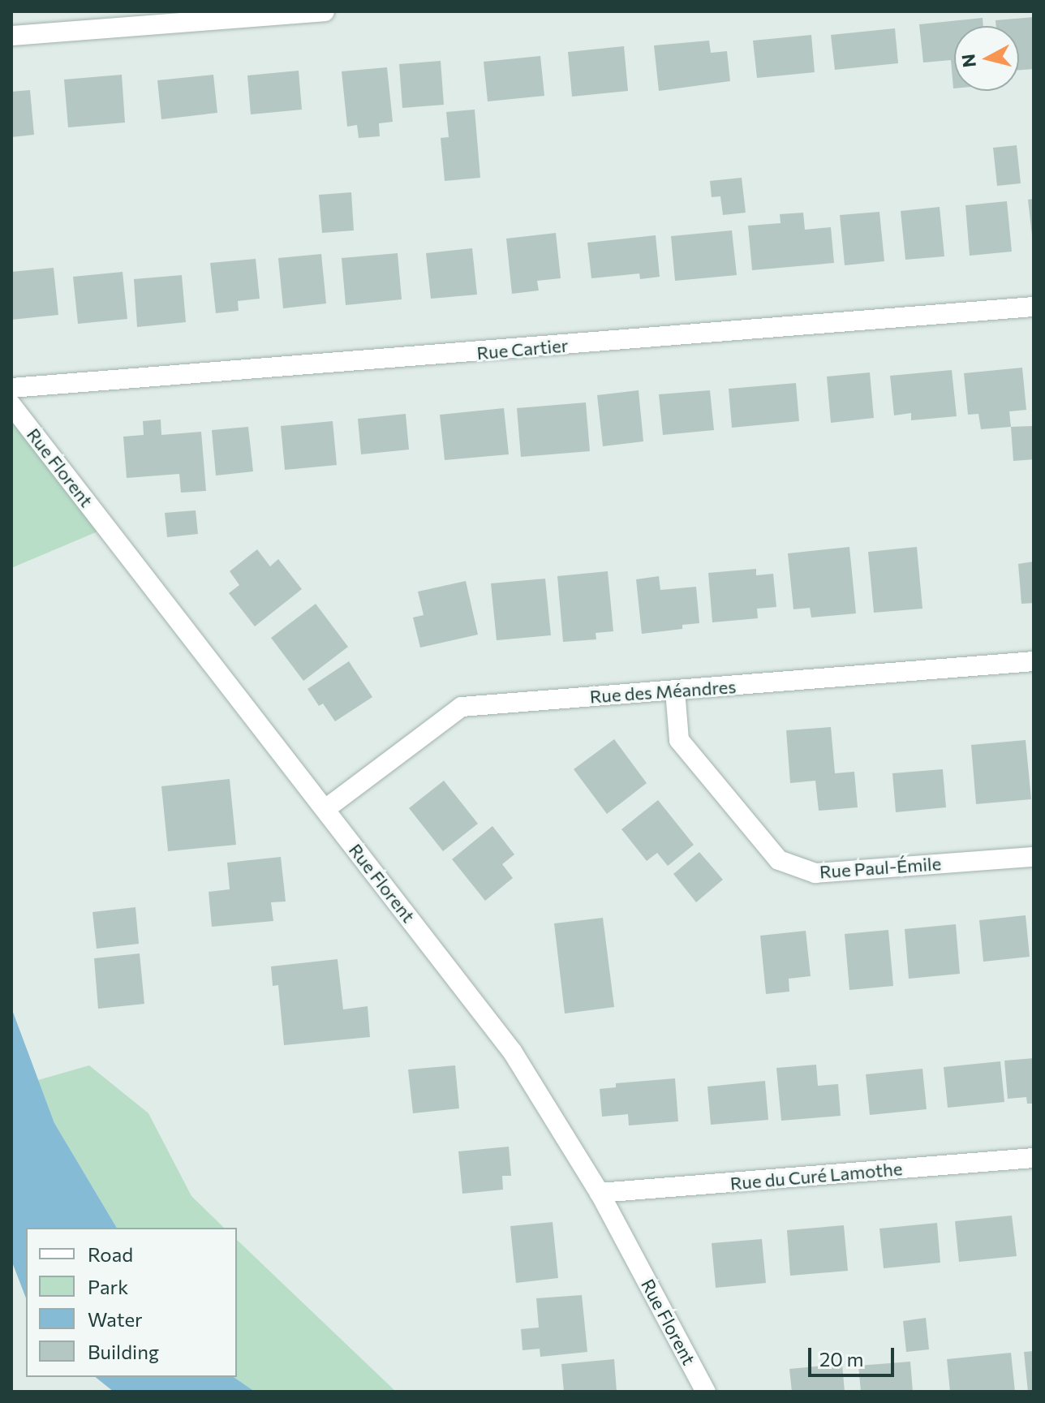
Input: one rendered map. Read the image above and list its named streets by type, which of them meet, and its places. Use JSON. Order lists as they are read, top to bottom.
{
  "streets": {
    "street": [
      "Rue Cartier",
      "Rue Florent",
      "Rue des Méandres",
      "Rue Paul-Émile",
      "Rue du Curé Lamothe"
    ]
  },
  "crossings": [
    ["Rue Florent", "Rue des Méandres"],
    ["Rue Florent", "Rue du Curé Lamothe"],
    ["Rue des Méandres", "Rue Paul-Émile"]
  ],
  "legend": [
    "Road",
    "Park",
    "Water",
    "Building"
  ],
  "scale_bar": "20 m",
  "north": "left"
}
